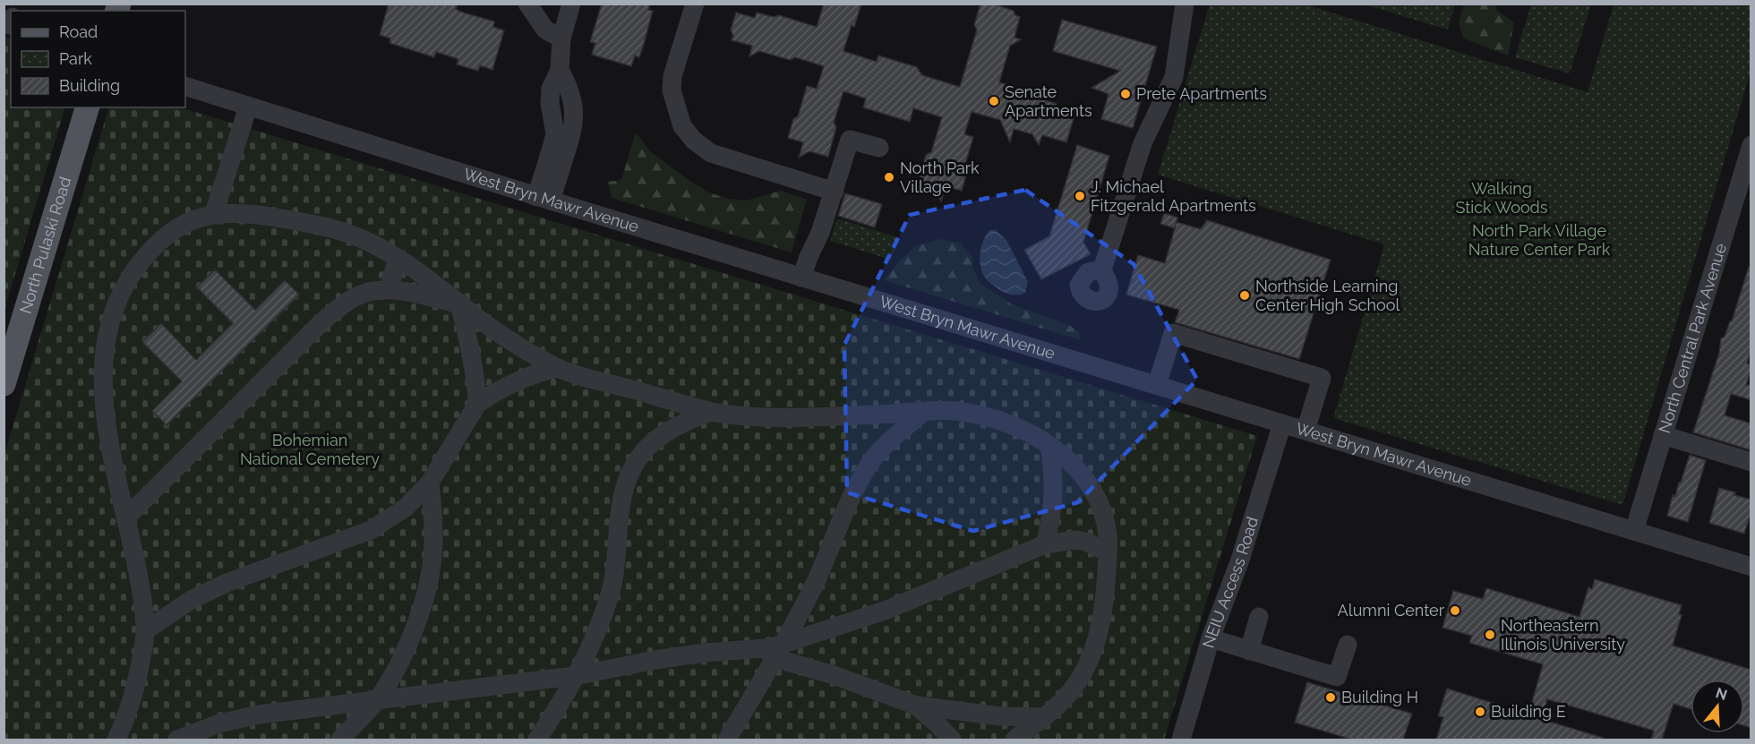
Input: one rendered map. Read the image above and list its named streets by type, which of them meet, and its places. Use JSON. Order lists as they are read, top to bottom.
{
  "streets": {
    "main road": ["North Pulaski Road"],
    "street": ["West Bryn Mawr Avenue", "North Central Park Avenue", "NEIU Access Road"]
  },
  "crossings": [
    ["West Bryn Mawr Avenue", "North Central Park Avenue"],
    ["West Bryn Mawr Avenue", "NEIU Access Road"]
  ],
  "parks": ["Walking Stick Woods", "North Park Village Nature Center Park", "Bohemian National Cemetery"],
  "places": [
    "Prete Apartments",
    "Senate Apartments",
    "North Park Village",
    "J. Michael Fitzgerald Apartments",
    "Northside Learning Center High School",
    "Alumni Center",
    "Northeastern Illinois University",
    "Building H",
    "Building E"
  ],
  "legend": ["Road", "Park", "Building"],
  "north": "top"
}
